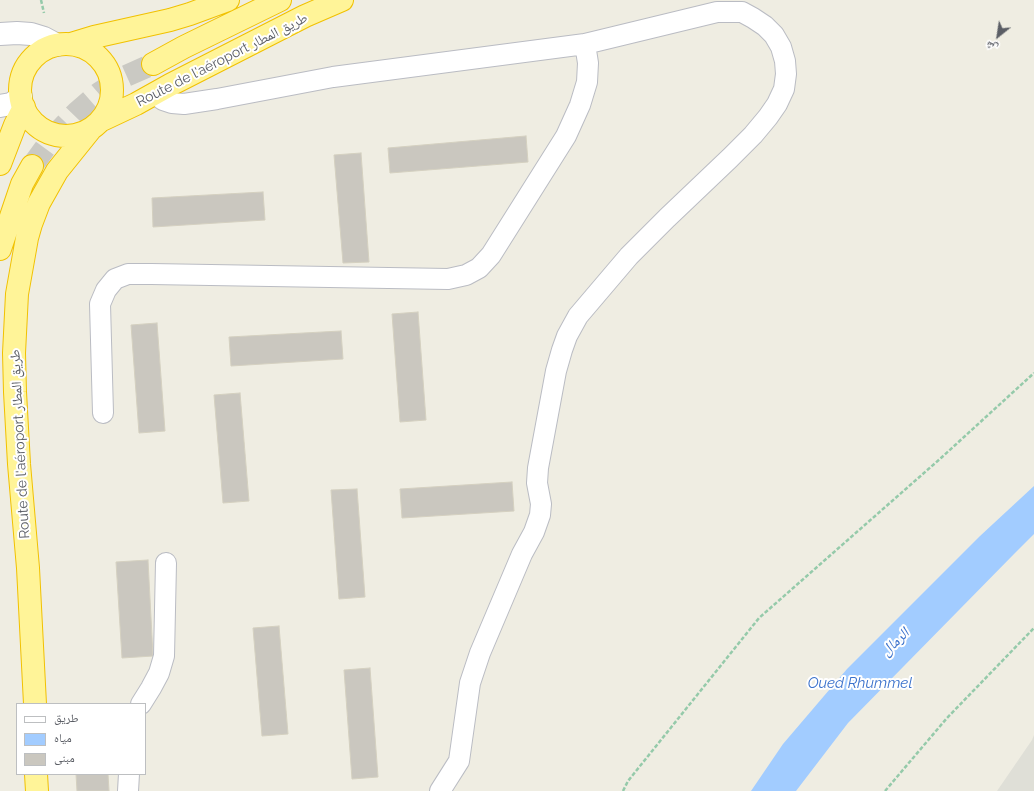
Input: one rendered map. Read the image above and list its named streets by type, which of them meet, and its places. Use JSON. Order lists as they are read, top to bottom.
{
  "streets": {
    "highway": ["Route de l'aéroport طريق المطار"]
  },
  "water": ["الرمال", "Oued Rhummel"],
  "legend": ["طريق", "مياه", "مبنى"],
  "north": "bottom left"
}
